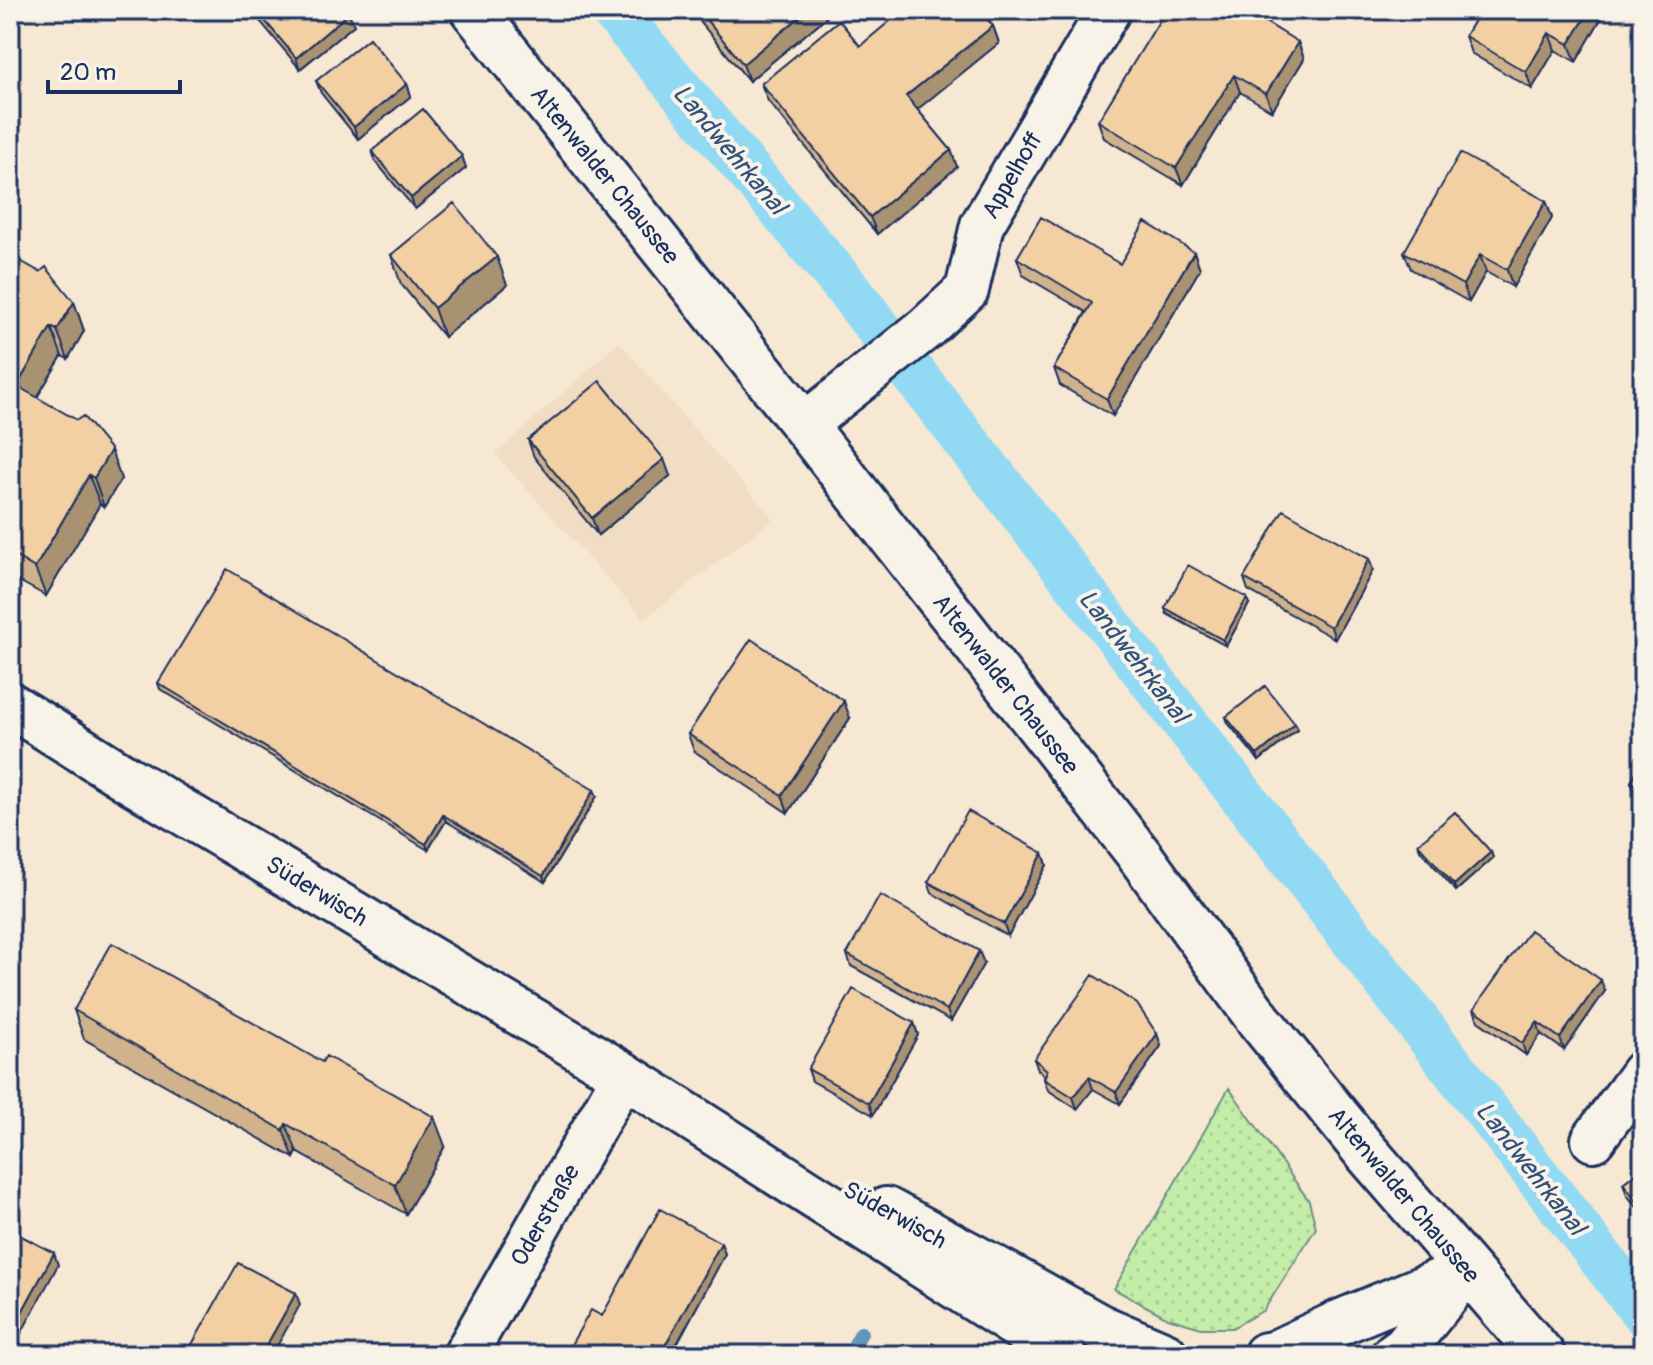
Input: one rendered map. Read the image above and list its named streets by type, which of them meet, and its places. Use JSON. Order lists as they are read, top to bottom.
{
  "streets": {
    "street": [
      "Altenwalder Chaussee",
      "Appelhoff",
      "Süderwisch",
      "Oderstraße"
    ]
  },
  "crossings": [
    ["Altenwalder Chaussee", "Appelhoff"],
    ["Süderwisch", "Oderstraße"]
  ],
  "water": ["Landwehrkanal"],
  "scale_bar": "20 m"
}
